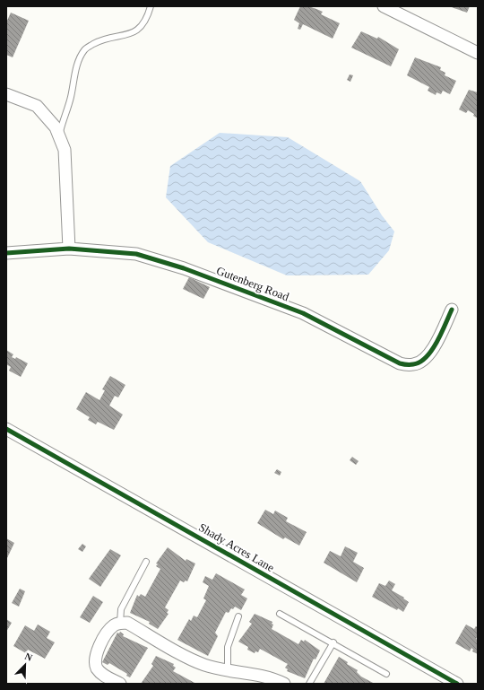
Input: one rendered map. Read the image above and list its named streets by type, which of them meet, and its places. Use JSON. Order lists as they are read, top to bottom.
{
  "streets": {
    "street": ["Gutenberg Road", "Shady Acres Lane"]
  },
  "north": "top right"
}
